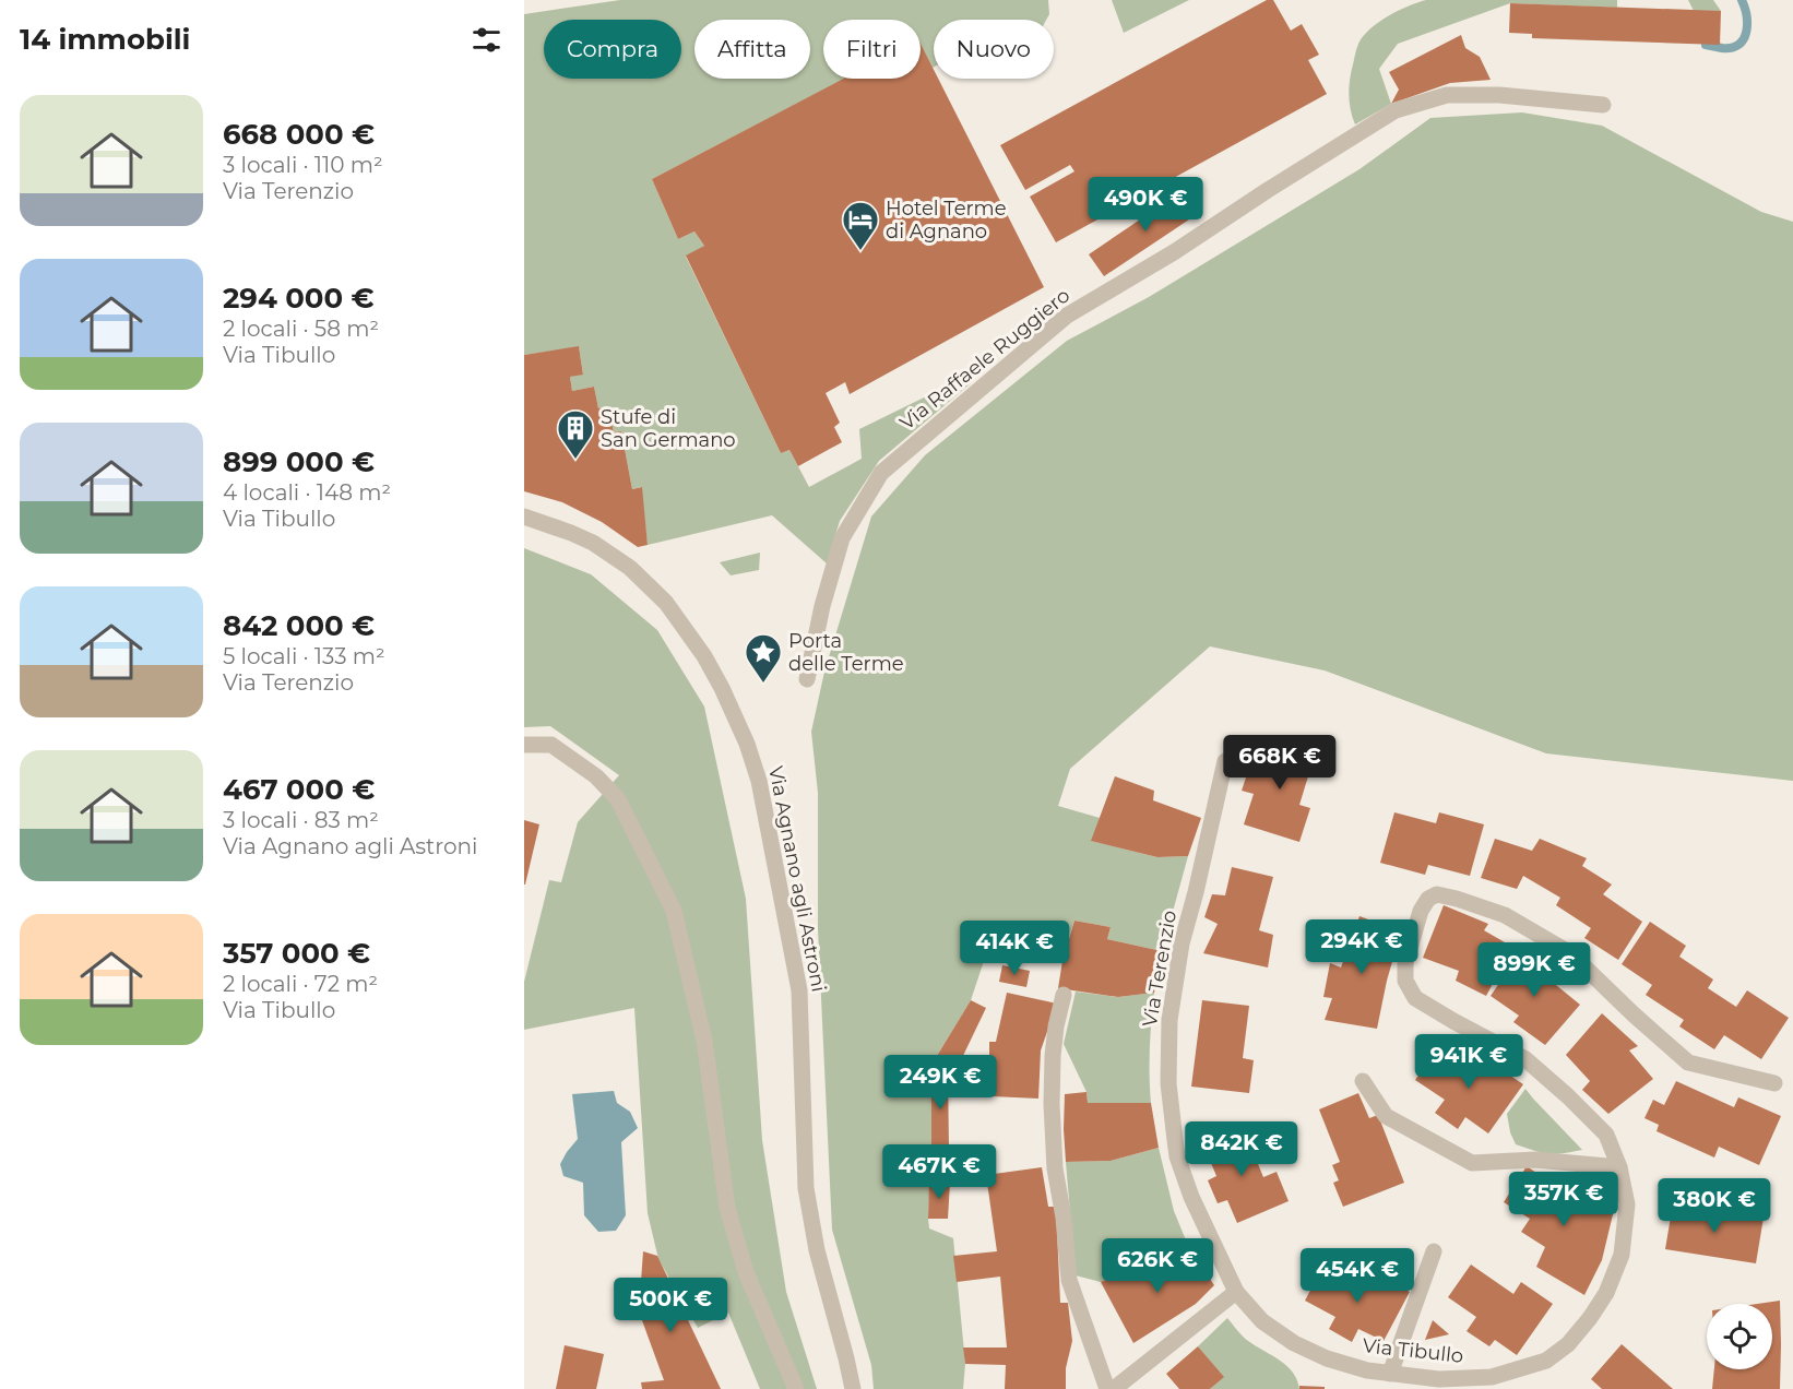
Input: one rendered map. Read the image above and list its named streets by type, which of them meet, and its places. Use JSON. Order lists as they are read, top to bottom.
{
  "streets": {
    "street": [
      "Via Raffaele Ruggiero",
      "Via Agnano agli Astroni",
      "Via Terenzio",
      "Via Tibullo"
    ]
  },
  "crossings": [
    ["Via Terenzio", "Via Tibullo"]
  ],
  "places": {
    "hotel": ["Hotel Terme di Agnano"],
    "building": ["Stufe di San Germano"],
    "place": ["Porta delle Terme"]
  },
  "page": {
    "heading": "14 immobili",
    "chip": [
      "Compra",
      "Affitta",
      "Filtri",
      "Nuovo"
    ],
    "list": [
      {
        "name": "668 000 €",
        "note": "3 locali · 110 m² · Via Terenzio"
      },
      {
        "name": "294 000 €",
        "note": "2 locali · 58 m² · Via Tibullo"
      },
      {
        "name": "899 000 €",
        "note": "4 locali · 148 m² · Via Tibullo"
      },
      {
        "name": "842 000 €",
        "note": "5 locali · 133 m² · Via Terenzio"
      },
      {
        "name": "467 000 €",
        "note": "3 locali · 83 m² · Via Agnano agli Astroni"
      },
      {
        "name": "357 000 €",
        "note": "2 locali · 72 m² · Via Tibullo"
      }
    ],
    "price": [
      "490K €",
      "668K €",
      "294K €",
      "414K €",
      "899K €",
      "941K €",
      "249K €",
      "842K €",
      "467K €",
      "357K €",
      "380K €",
      "626K €",
      "454K €",
      "500K €"
    ]
  }
}
